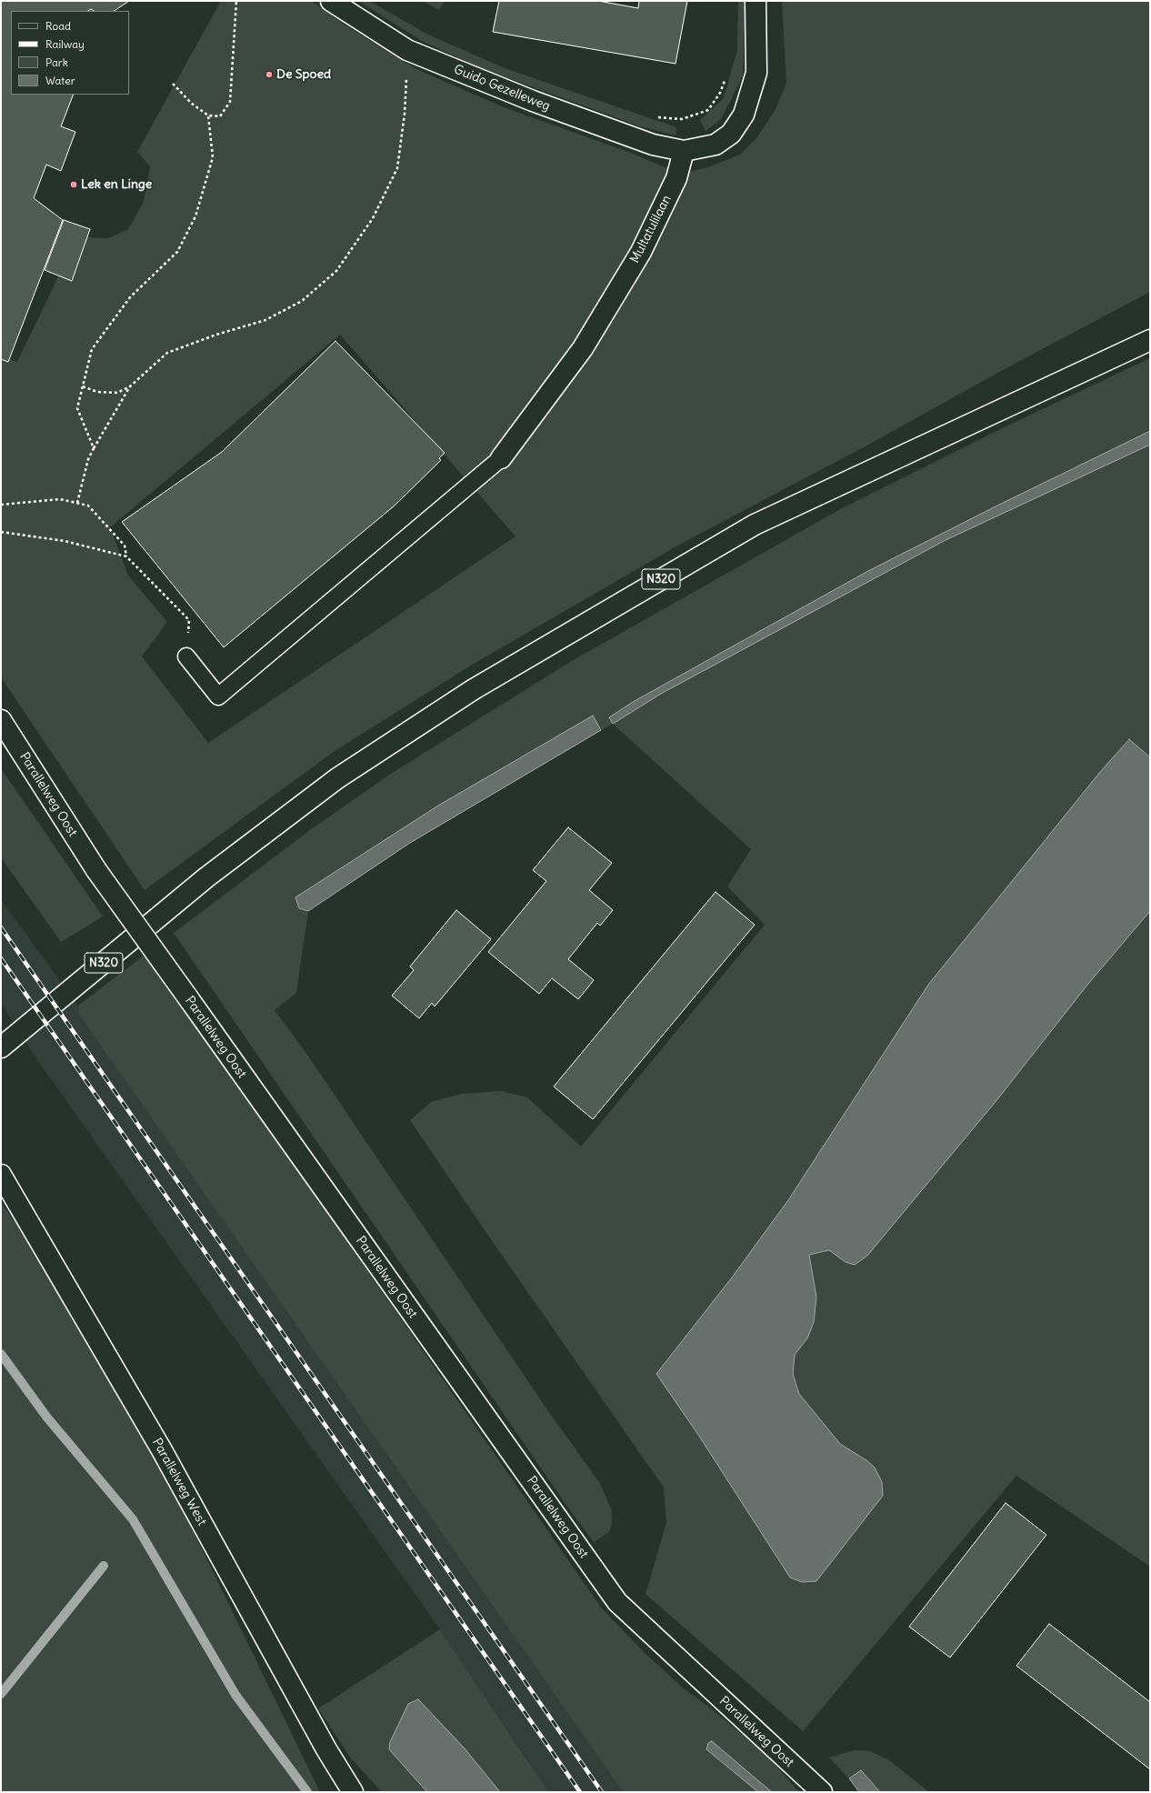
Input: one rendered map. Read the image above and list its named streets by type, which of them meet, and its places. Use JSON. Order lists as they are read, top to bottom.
{
  "streets": {
    "street": [
      "Guido Gezelleweg",
      "Multatulilaan",
      "N320",
      "Parallelweg Oost",
      "Parallelweg West"
    ]
  },
  "crossings": [
    ["Guido Gezelleweg", "Multatulilaan"]
  ],
  "places": ["De Spoed", "Lek en Linge"],
  "legend": [
    "Road",
    "Railway",
    "Park",
    "Water"
  ]
}
